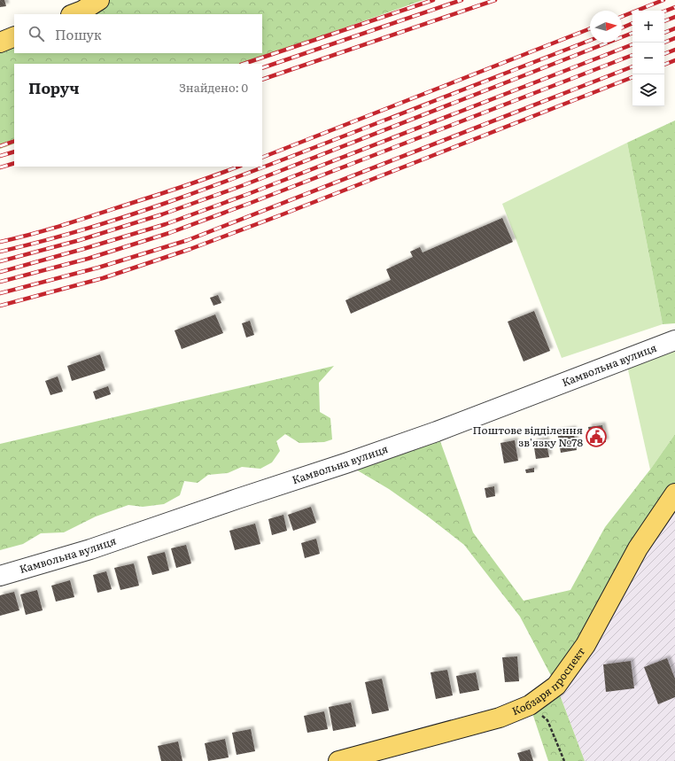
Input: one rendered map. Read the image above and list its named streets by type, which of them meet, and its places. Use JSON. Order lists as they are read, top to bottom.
{
  "streets": {
    "main road": ["Кобзаря проспект"],
    "street": ["Камвольна вулиця"]
  },
  "places": {
    "public building": ["Поштове відділення зв'язку №78"]
  },
  "north": "right",
  "page": {
    "map_buttons": ["+", "−"],
    "search": "Пошук",
    "heading": ["Поруч", "Знайдено: 0"]
  }
}
